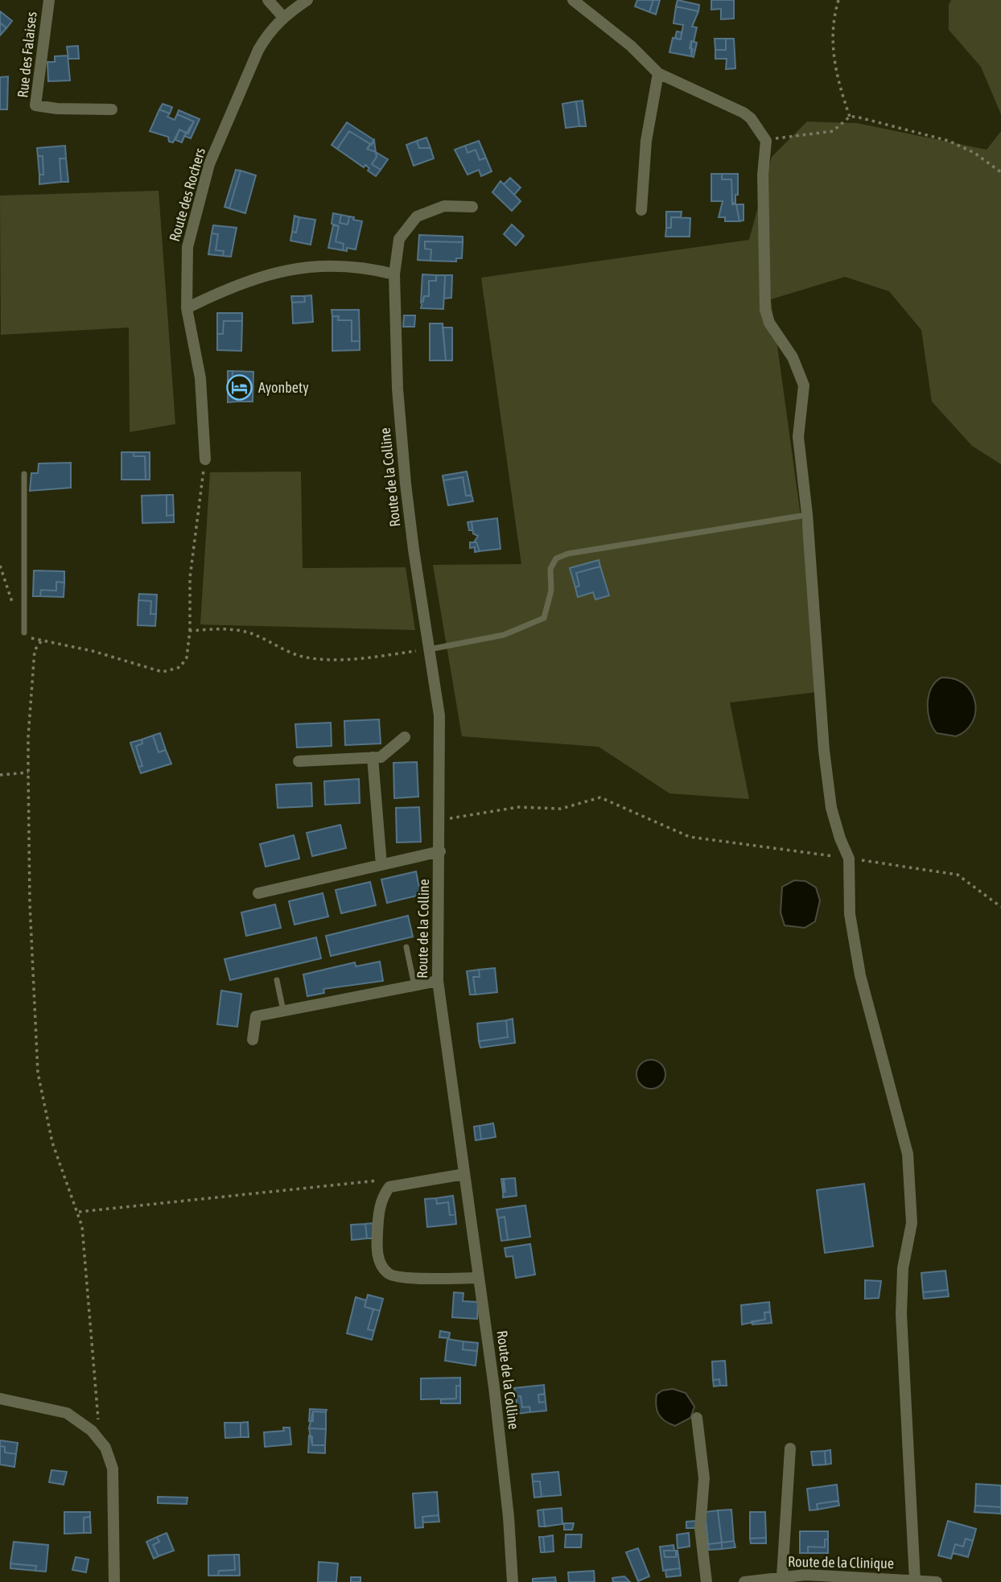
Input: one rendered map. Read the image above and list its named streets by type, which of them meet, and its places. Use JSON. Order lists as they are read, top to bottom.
{
  "streets": {
    "street": [
      "Rue des Falaises",
      "Route des Rochers",
      "Route de la Colline",
      "Route de la Clinique"
    ]
  },
  "places": {
    "hotel": ["Ayonbety"]
  }
}
